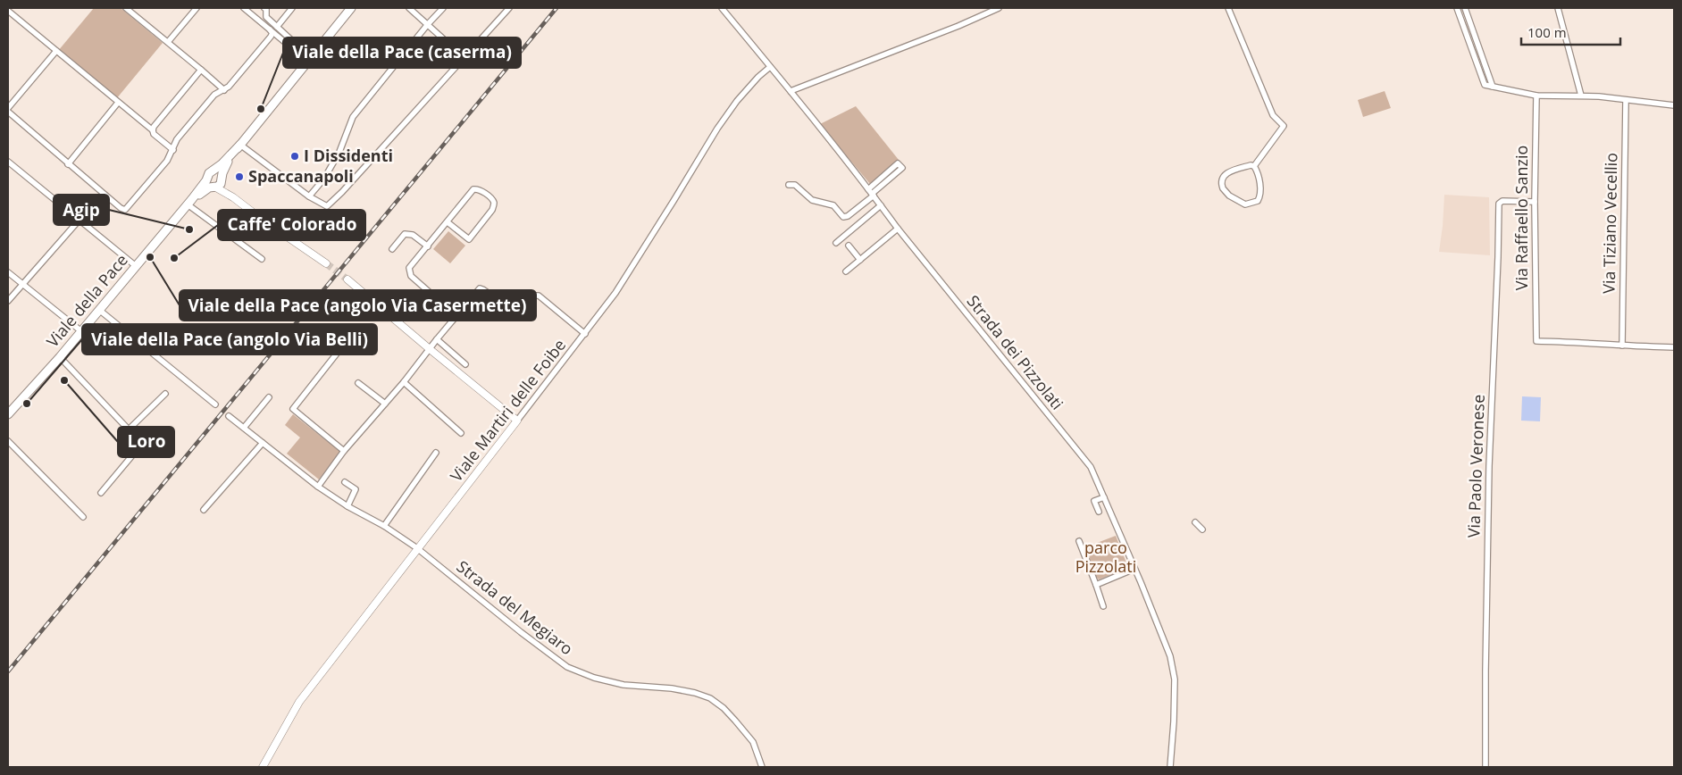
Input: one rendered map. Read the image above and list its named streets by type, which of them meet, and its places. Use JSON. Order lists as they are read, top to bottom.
{
  "streets": {
    "main road": ["Viale della Pace"],
    "street": [
      "Via Raffaello Sanzio",
      "Via Tiziano Vecellio",
      "Strada dei Pizzolati",
      "Viale Martiri delle Foibe",
      "Via Paolo Veronese",
      "Strada del Megiaro"
    ]
  },
  "crossings": [
    ["Via Raffaello Sanzio", "Via Tiziano Vecellio"],
    ["Via Raffaello Sanzio", "Via Paolo Veronese"],
    ["Strada dei Pizzolati", "Viale Martiri delle Foibe"],
    ["Viale Martiri delle Foibe", "Strada del Megiaro"]
  ],
  "parks": ["parco Pizzolati"],
  "places": [
    "Viale della Pace (caserma)",
    "I Dissidenti",
    "Spaccanapoli",
    "Agip",
    "Viale della Pace (angolo Via Casermette)",
    "Caffe' Colorado",
    "Loro",
    "Viale della Pace (angolo Via Belli)"
  ],
  "scale_bar": "100 m"
}
